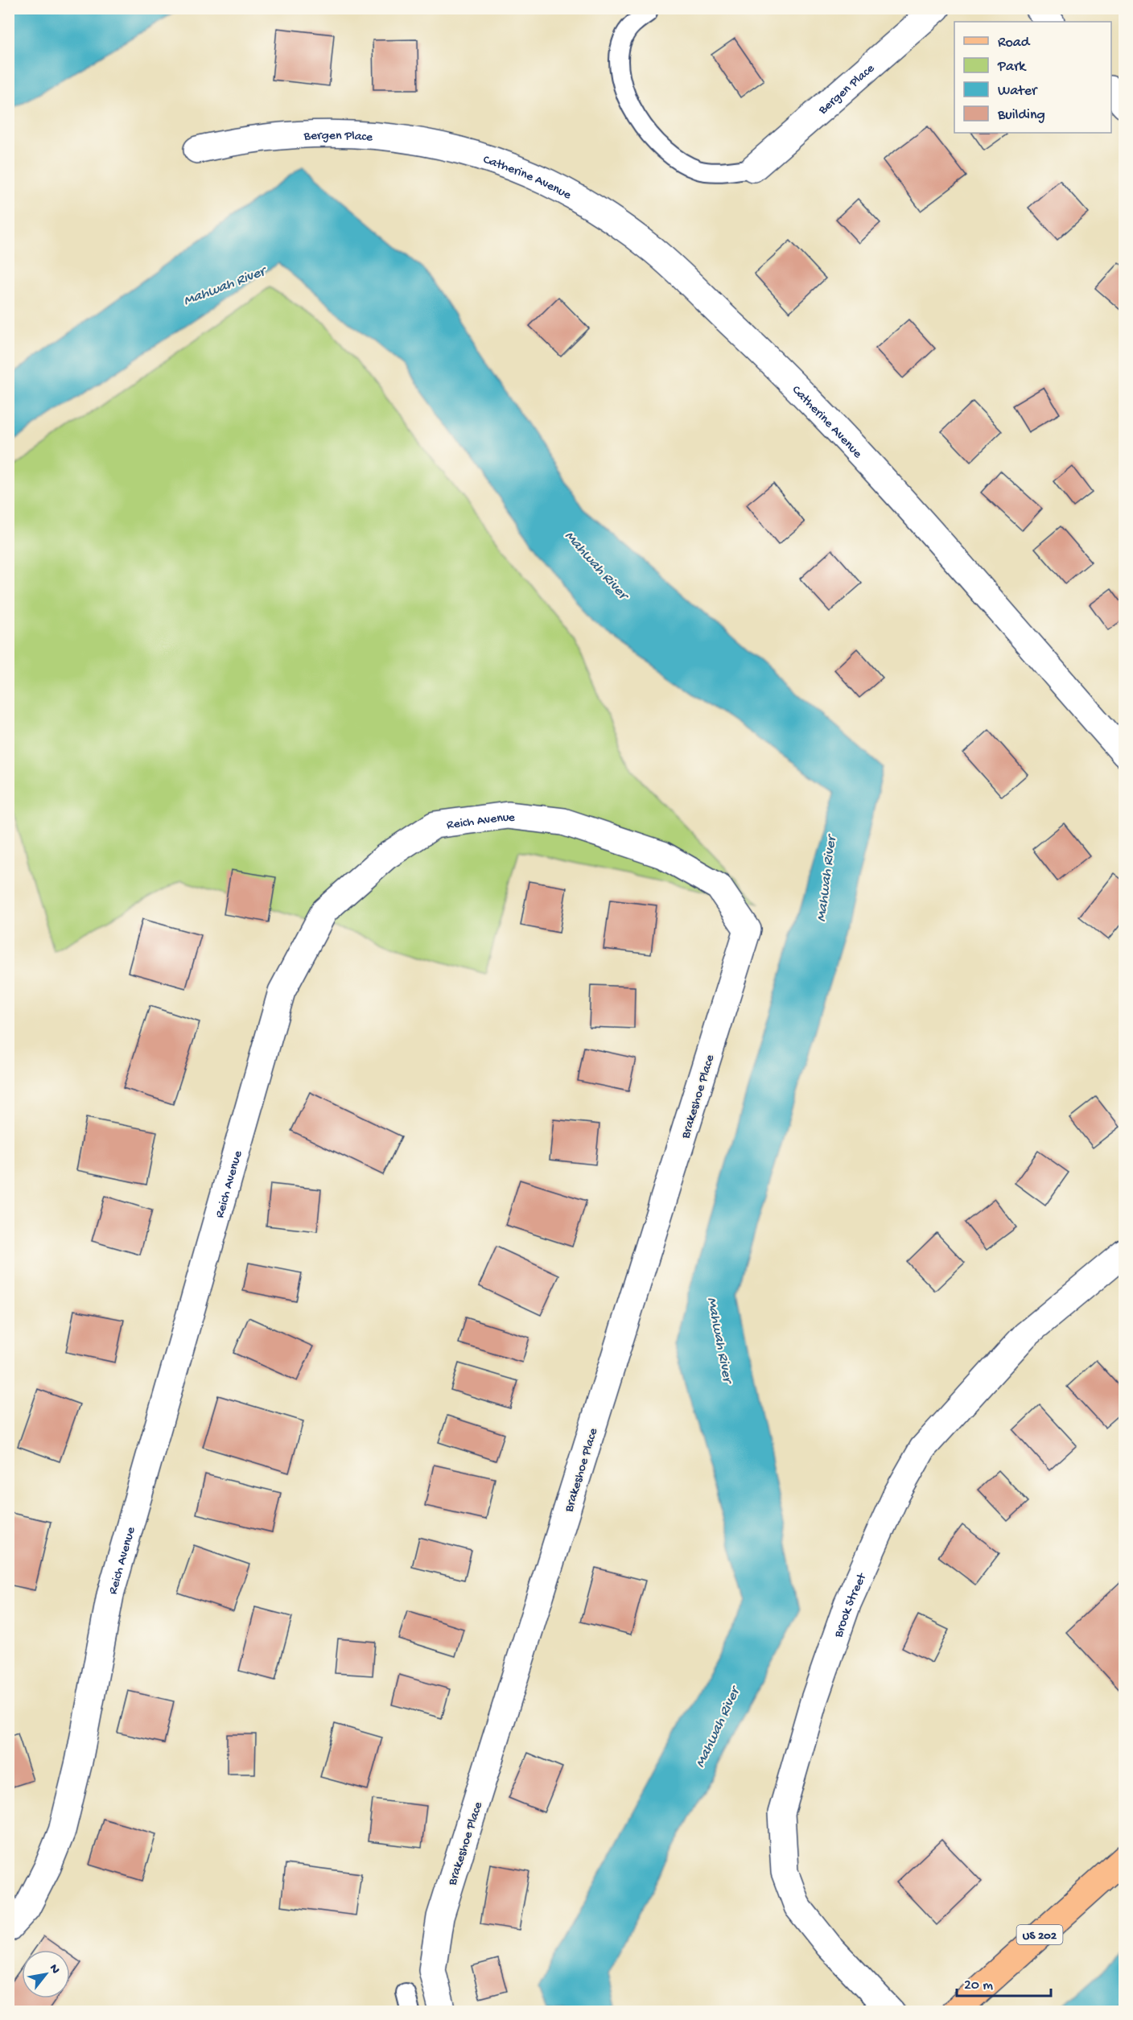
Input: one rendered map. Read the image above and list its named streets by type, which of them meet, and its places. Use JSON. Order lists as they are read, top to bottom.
{
  "streets": {
    "main road": ["US 202"],
    "street": [
      "Bergen Place",
      "Catherine Avenue",
      "Reich Avenue",
      "Brakeshoe Place",
      "Brook Street"
    ]
  },
  "crossings": [
    ["Bergen Place", "Catherine Avenue"],
    ["Reich Avenue", "Brakeshoe Place"]
  ],
  "water": ["Mahwah River"],
  "legend": [
    "Road",
    "Park",
    "Water",
    "Building"
  ],
  "scale_bar": "20 m",
  "north": "top right"
}
